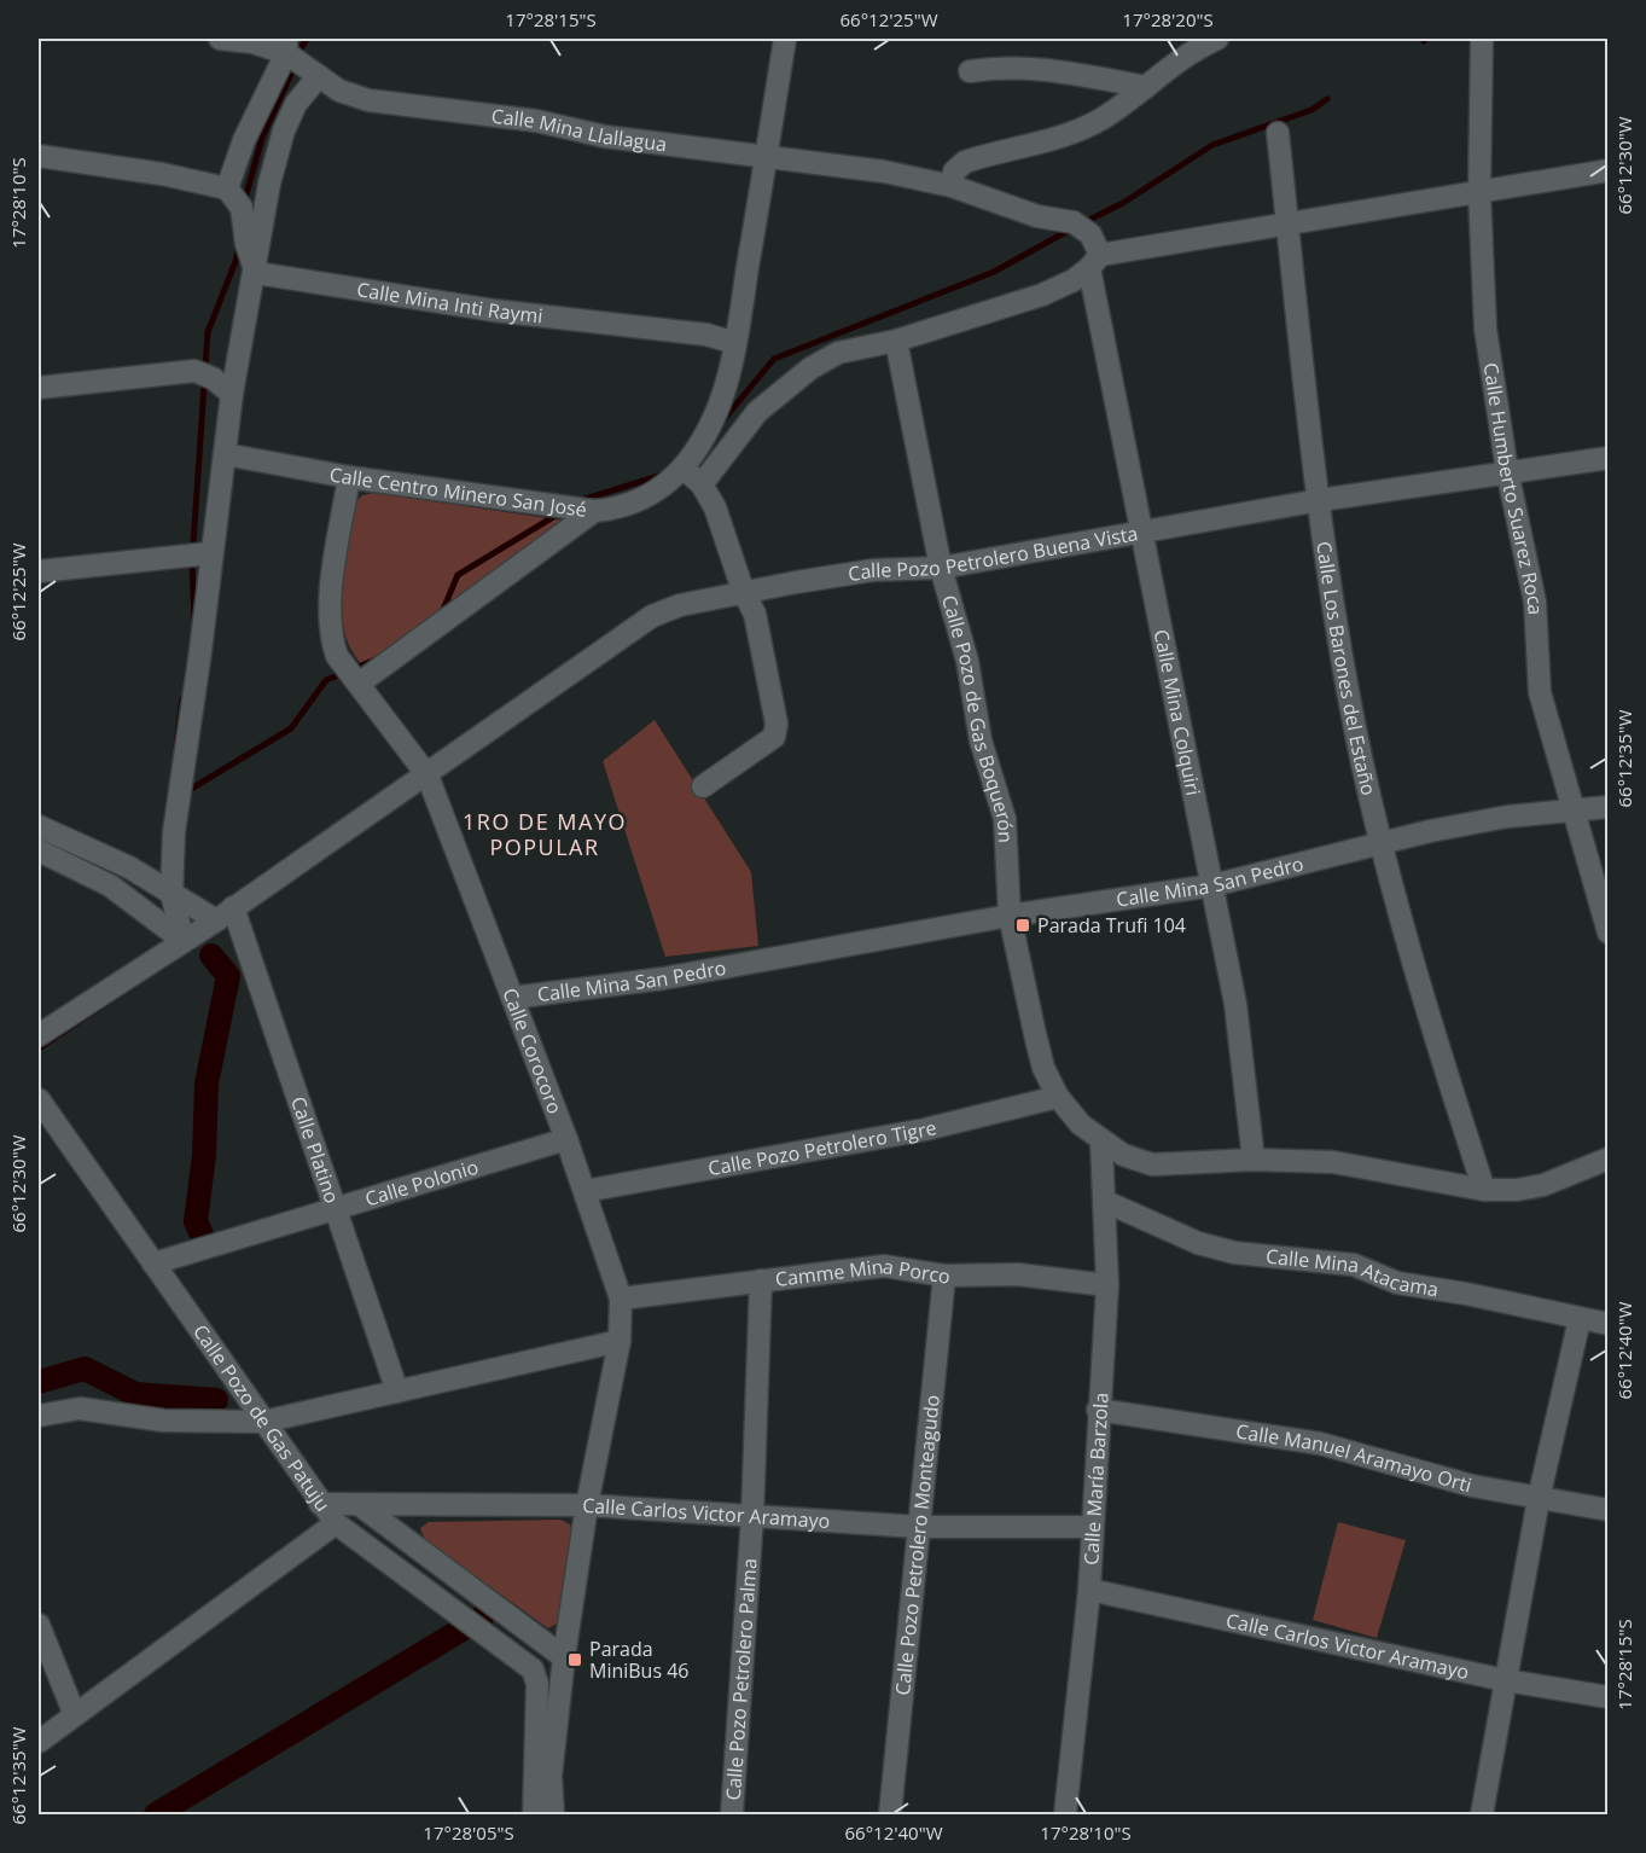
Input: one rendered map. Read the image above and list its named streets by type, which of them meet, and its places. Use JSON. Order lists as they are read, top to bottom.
{
  "streets": {
    "street": [
      "Calle Mina Llallagua",
      "Calle Mina Inti Raymi",
      "Calle Humberto Suarez Roca",
      "Calle Centro Minero San José",
      "Calle Pozo Petrolero Buena Vista",
      "Calle Los Barones del Estaño",
      "Calle Mina Colquiri",
      "Calle Pozo de Gas Boquerón",
      "Calle Mina San Pedro",
      "Calle Corocoro",
      "Calle Pozo Petrolero Tigre",
      "Calle Platino",
      "Calle Polonio",
      "Calle Mina Atacama",
      "Camme Mina Porco",
      "Calle Pozo de Gas Patuju",
      "Calle Manuel Aramayo Orti",
      "Calle María Barzola",
      "Calle Carlos Victor Aramayo",
      "Calle Pozo Petrolero Monteagudo",
      "Calle Pozo Petrolero Palma"
    ]
  },
  "crossings": [
    ["Calle Mina Llallagua", "Calle Centro Minero San José"],
    ["Calle Mina Llallagua", "Calle Mina Colquiri"],
    ["Calle Mina Inti Raymi", "Calle Centro Minero San José"],
    ["Calle Humberto Suarez Roca", "Calle Pozo Petrolero Buena Vista"],
    ["Calle Humberto Suarez Roca", "Calle Mina San Pedro"],
    ["Calle Centro Minero San José", "Calle Corocoro"],
    ["Calle Pozo Petrolero Buena Vista", "Calle Los Barones del Estaño"],
    ["Calle Pozo Petrolero Buena Vista", "Calle Mina Colquiri"],
    ["Calle Pozo Petrolero Buena Vista", "Calle Pozo de Gas Boquerón"],
    ["Calle Pozo Petrolero Buena Vista", "Calle Corocoro"],
    ["Calle Pozo Petrolero Buena Vista", "Calle Platino"],
    ["Calle Los Barones del Estaño", "Calle Pozo de Gas Boquerón"],
    ["Calle Los Barones del Estaño", "Calle Mina San Pedro"],
    ["Calle Mina Colquiri", "Calle Pozo de Gas Boquerón"],
    ["Calle Mina Colquiri", "Calle Mina San Pedro"],
    ["Calle Pozo de Gas Boquerón", "Calle Mina San Pedro"],
    ["Calle Pozo de Gas Boquerón", "Calle Pozo Petrolero Tigre"],
    ["Calle Pozo de Gas Boquerón", "Calle María Barzola"],
    ["Calle Mina San Pedro", "Calle Corocoro"],
    ["Calle Corocoro", "Calle Pozo Petrolero Tigre"],
    ["Calle Corocoro", "Calle Polonio"],
    ["Calle Corocoro", "Camme Mina Porco"],
    ["Calle Corocoro", "Calle Carlos Victor Aramayo"],
    ["Calle Platino", "Calle Polonio"],
    ["Calle Polonio", "Calle Pozo de Gas Patuju"],
    ["Calle Mina Atacama", "Calle María Barzola"],
    ["Camme Mina Porco", "Calle María Barzola"],
    ["Camme Mina Porco", "Calle Pozo Petrolero Monteagudo"],
    ["Camme Mina Porco", "Calle Pozo Petrolero Palma"],
    ["Calle Pozo de Gas Patuju", "Calle Carlos Victor Aramayo"],
    ["Calle Manuel Aramayo Orti", "Calle María Barzola"],
    ["Calle María Barzola", "Calle Carlos Victor Aramayo"],
    ["Calle Carlos Victor Aramayo", "Calle Pozo Petrolero Monteagudo"],
    ["Calle Carlos Victor Aramayo", "Calle Pozo Petrolero Palma"]
  ],
  "districts": ["1RO DE MAYO POPULAR"],
  "places": {
    "transit": ["Parada Trufi 104", "Parada MiniBus 46"]
  },
  "coordinates": [
    "17°28'15\"S",
    "66°12'25\"W",
    "17°28'20\"S",
    "66°12'30\"W",
    "17°28'10\"S",
    "66°12'35\"W",
    "66°12'40\"W",
    "17°28'05\"S"
  ]
}
